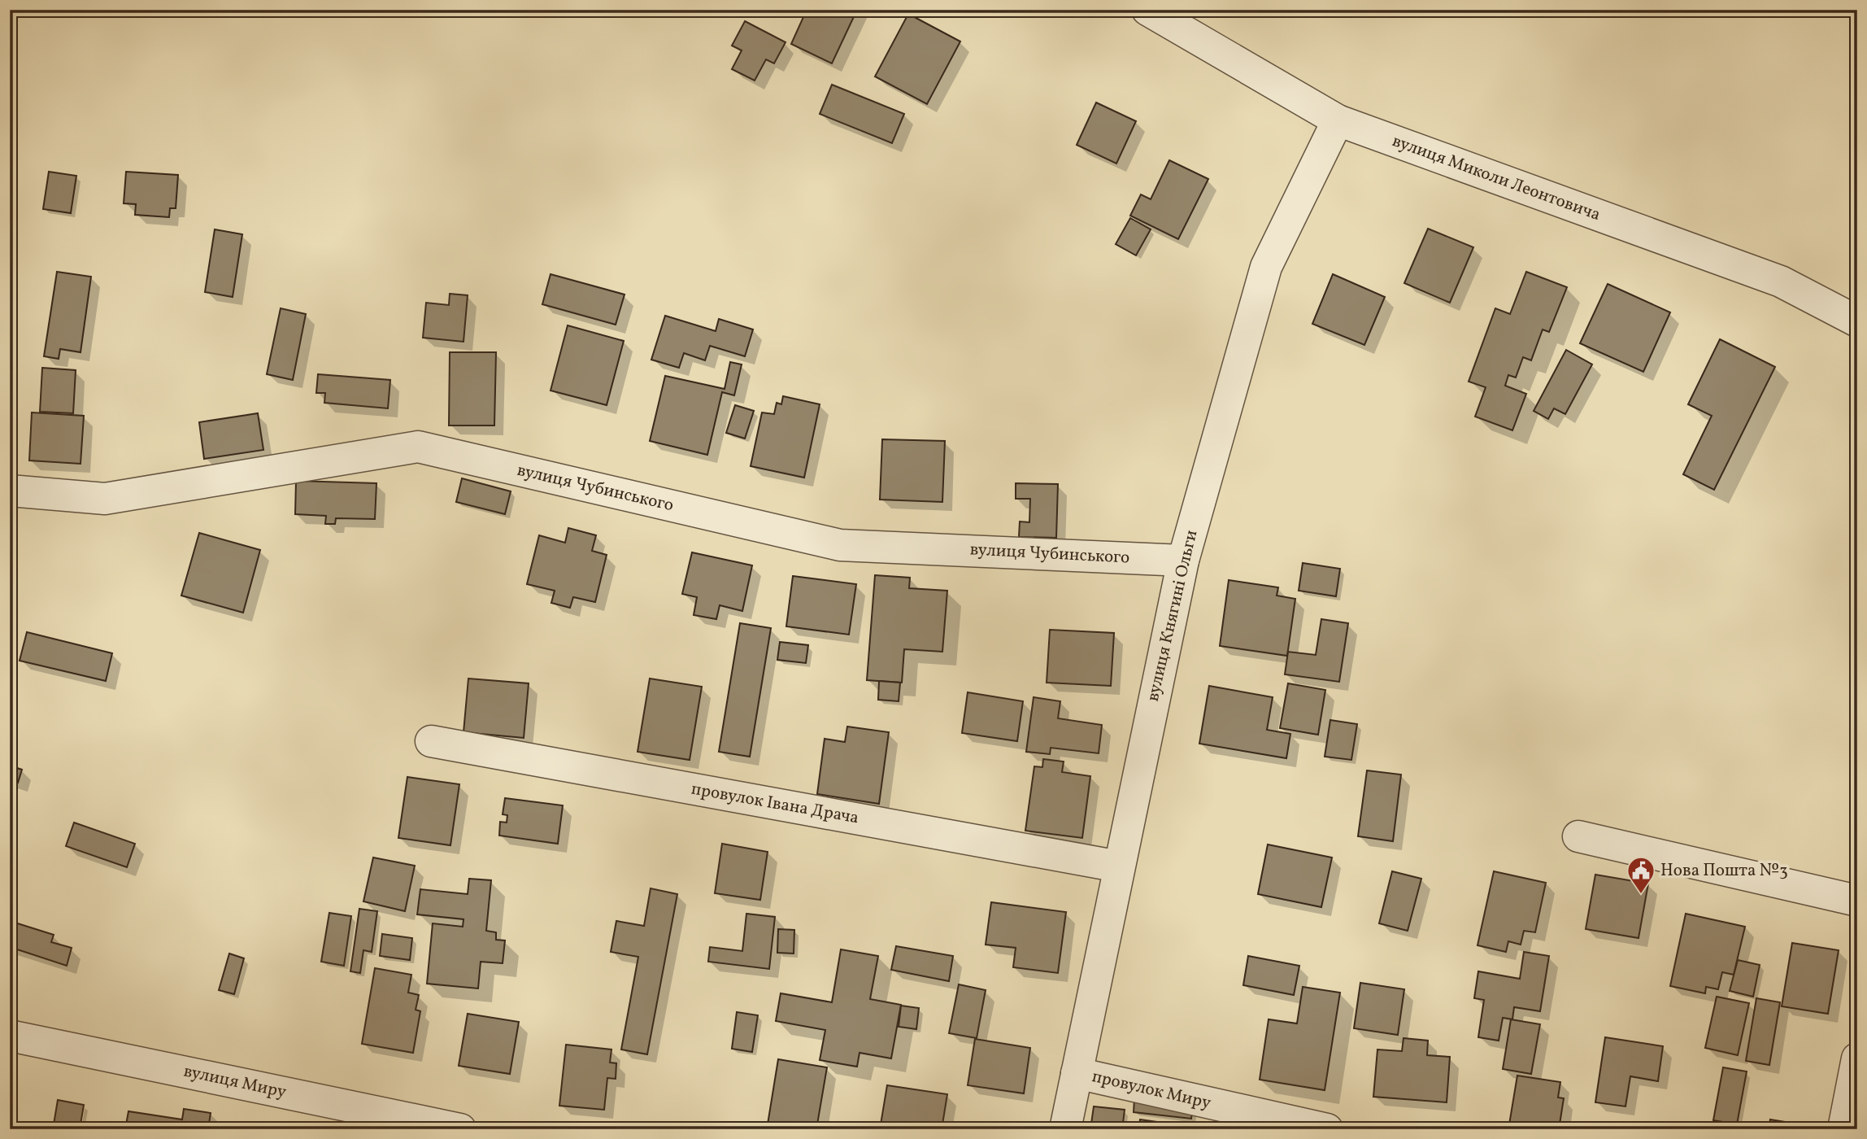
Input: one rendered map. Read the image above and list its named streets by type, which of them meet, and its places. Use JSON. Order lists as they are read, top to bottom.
{
  "streets": {
    "street": [
      "вулиця Миколи Леонтовича",
      "вулиця Чубинського",
      "вулиця Княгині Ольги",
      "провулок Івана Драча",
      "вулиця Миру",
      "провулок Миру"
    ]
  },
  "crossings": [
    ["вулиця Миколи Леонтовича", "вулиця Княгині Ольги"],
    ["вулиця Чубинського", "вулиця Княгині Ольги"],
    ["вулиця Княгині Ольги", "провулок Івана Драча"],
    ["вулиця Княгині Ольги", "провулок Миру"]
  ],
  "places": {
    "public building": ["Нова Пошта №3"]
  }
}
